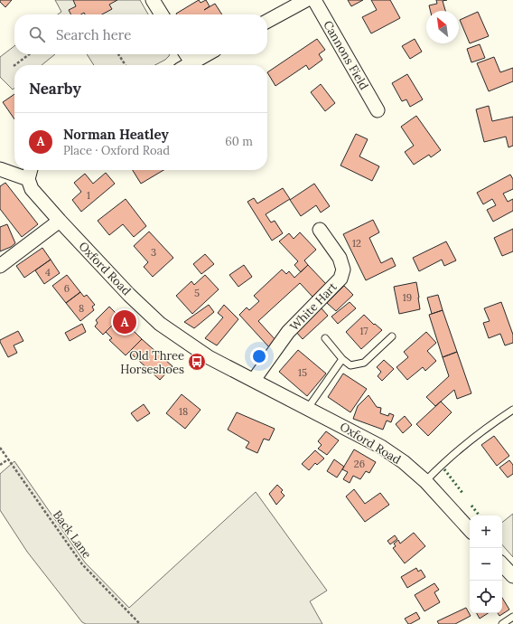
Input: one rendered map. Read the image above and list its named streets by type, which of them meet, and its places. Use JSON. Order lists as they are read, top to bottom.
{
  "streets": {
    "street": ["Cannons Field", "Oxford Road", "White Hart"],
    "path": ["Back Lane"]
  },
  "crossings": [
    ["Oxford Road", "White Hart"]
  ],
  "places": {
    "bus stop": ["Old Three Horseshoes"]
  },
  "house_numbers": [
    "1",
    "12",
    "3",
    "4",
    "6",
    "5",
    "19",
    "8",
    "17",
    "15",
    "18",
    "26"
  ],
  "north": "top left",
  "page": {
    "search": "Search here",
    "heading": "Nearby",
    "list": [
      {
        "mark": "A",
        "name": "Norman Heatley",
        "note": "Place · Oxford Road",
        "value": "60 m"
      }
    ],
    "pins": "A",
    "map_buttons": ["+", "−"]
  }
}
